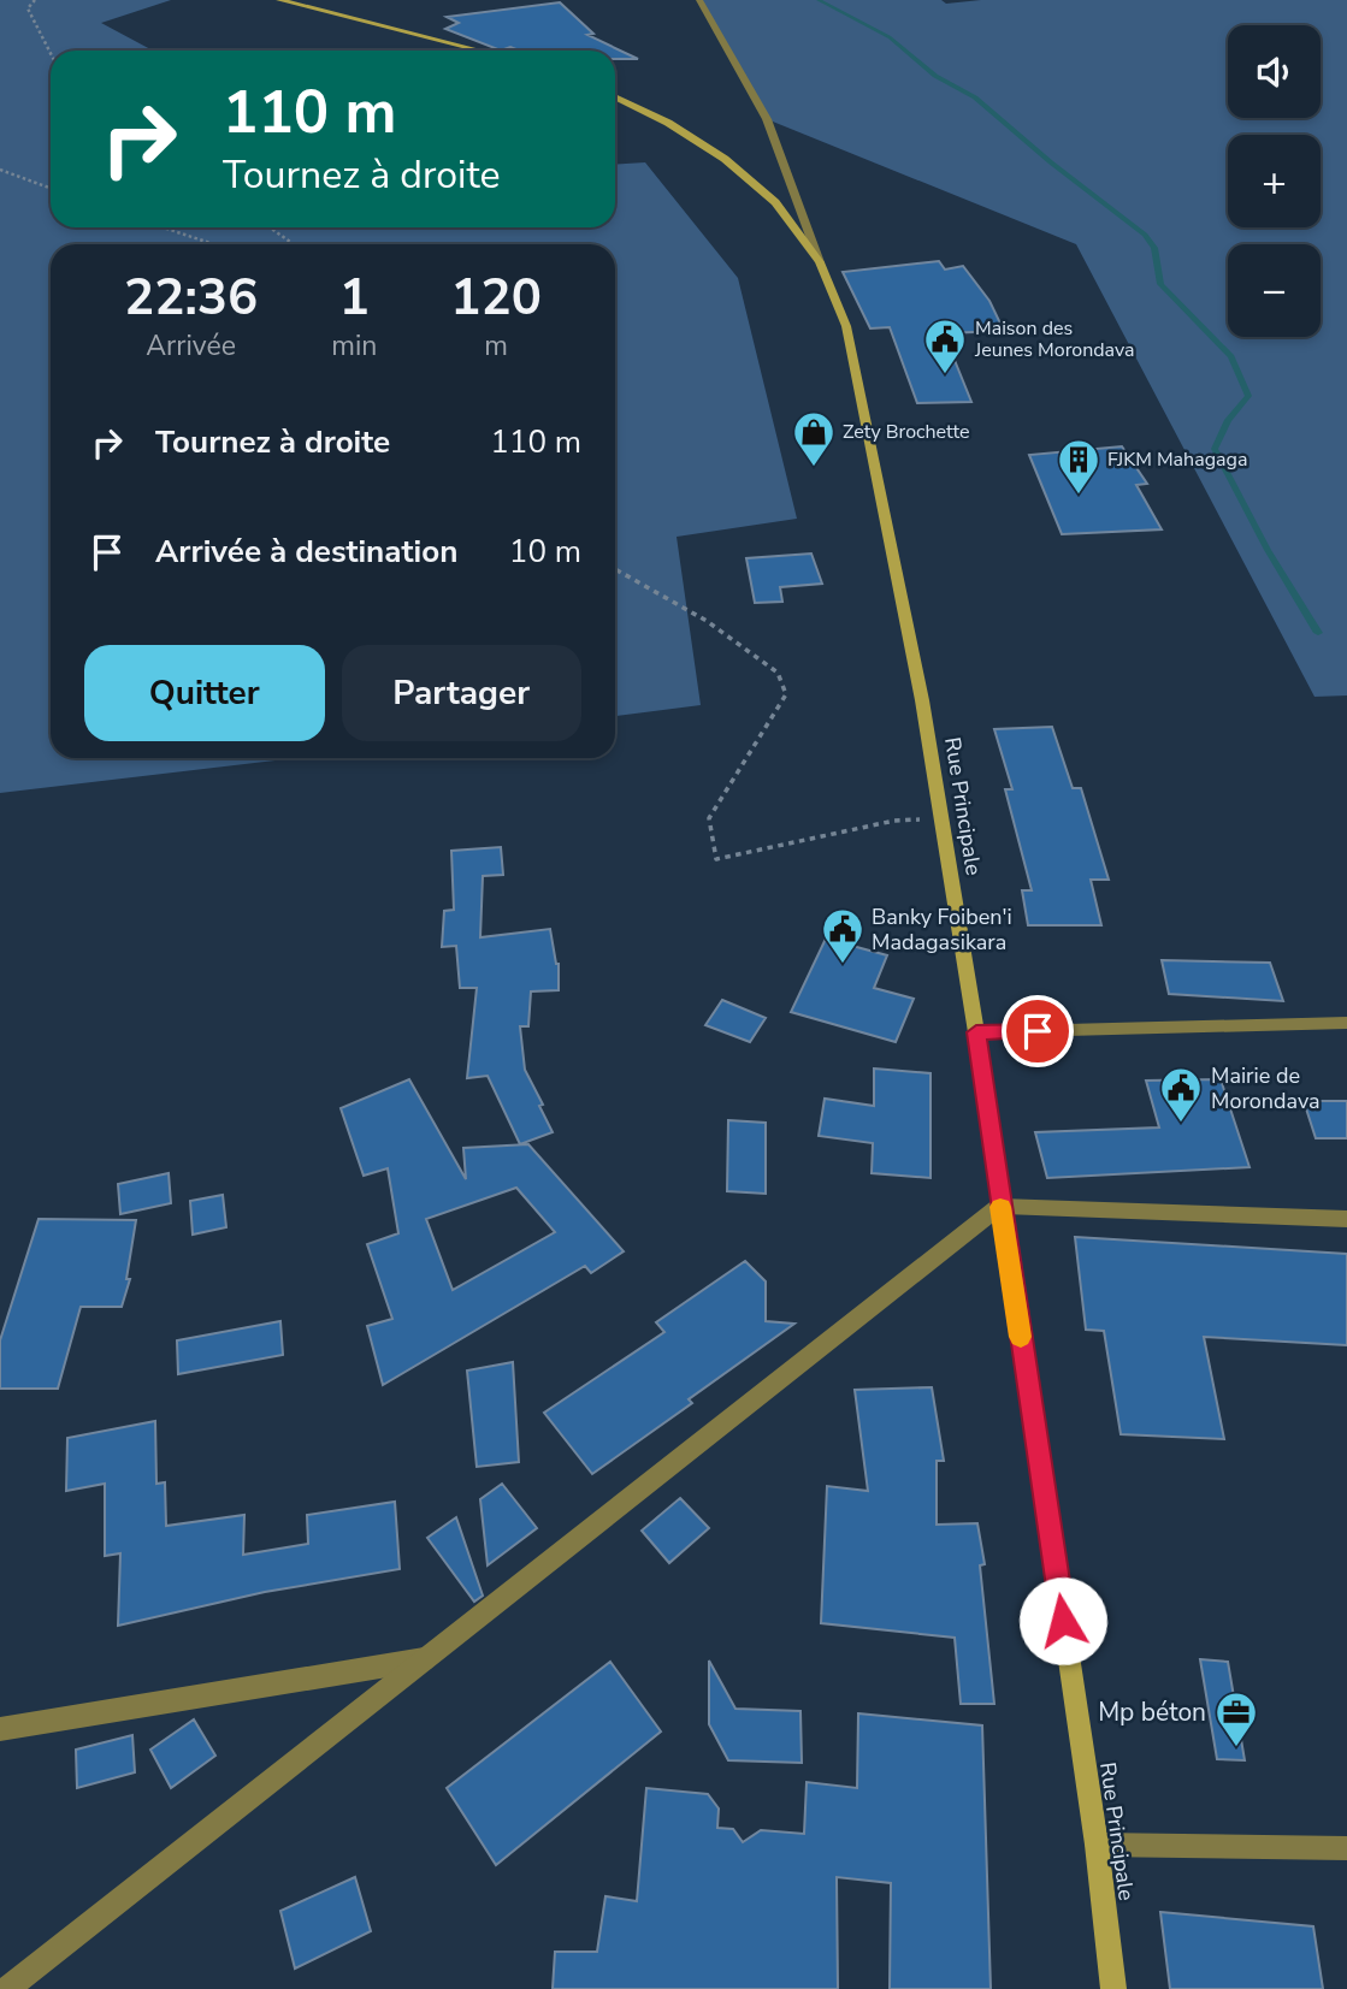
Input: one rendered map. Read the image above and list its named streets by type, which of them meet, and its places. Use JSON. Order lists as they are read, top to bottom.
{
  "streets": {
    "main road": ["Rue Principale"]
  },
  "places": {
    "public building": ["Maison des Jeunes Morondava", "Banky Foiben'i Madagasikara", "Mairie de Morondava"],
    "shop": ["Zety Brochette"],
    "building": ["FJKM Mahagaga"],
    "office": ["Mp béton"]
  },
  "page": {
    "map_buttons": ["+", "−"],
    "turn": ["110 m", "Tournez à droite"],
    "eta": [
      "22:36",
      "Arrivée",
      "1",
      "min",
      "120",
      "m"
    ],
    "list": [
      {
        "name": "Tournez à droite",
        "value": "110 m"
      },
      {
        "name": "Arrivée à destination",
        "value": "10 m"
      }
    ],
    "buttons": ["Quitter", "Partager"]
  }
}
